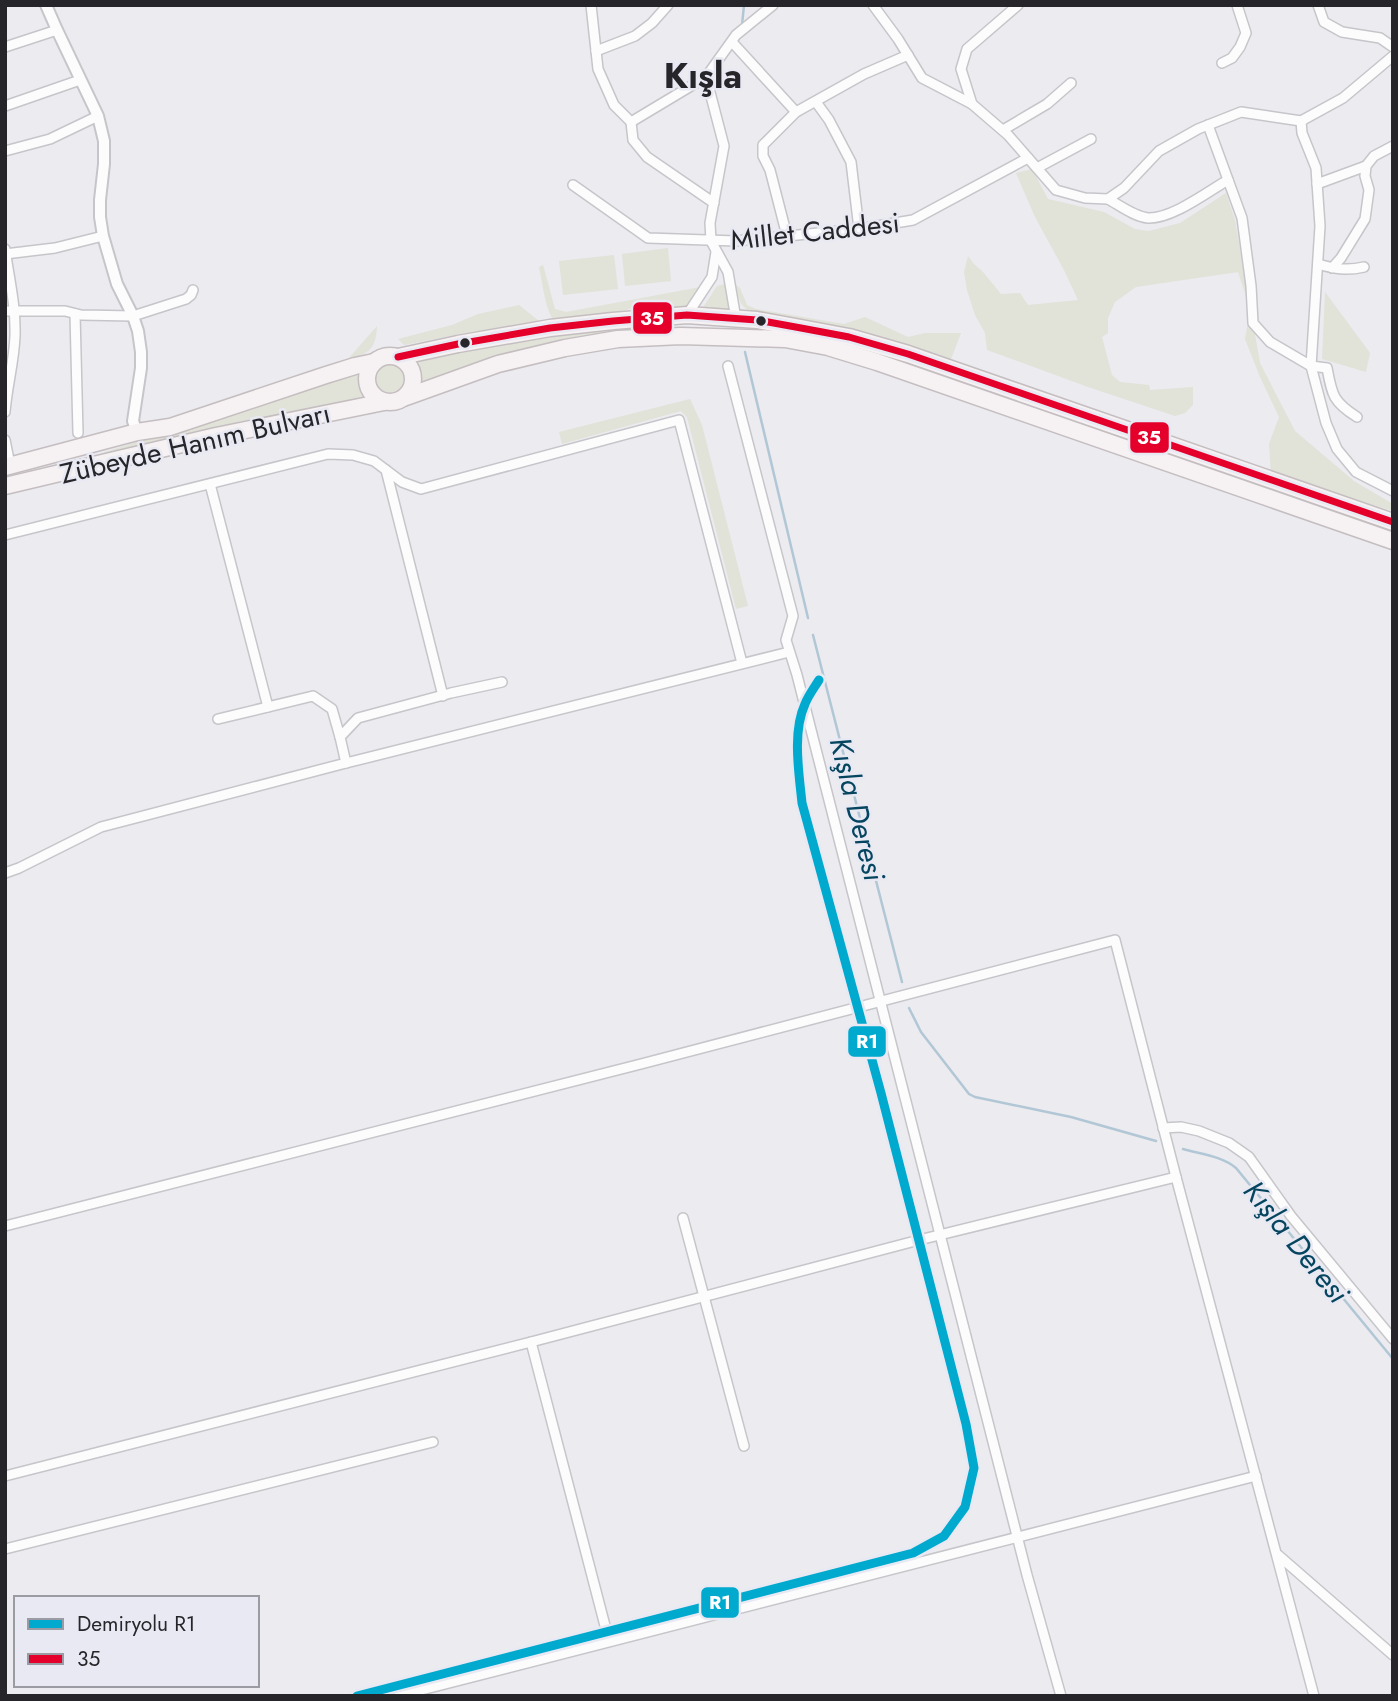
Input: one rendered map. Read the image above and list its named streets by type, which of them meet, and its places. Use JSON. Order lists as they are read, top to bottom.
{
  "streets": {
    "highway": ["Zübeyde Hanım Bulvarı"],
    "street": ["Millet Caddesi"]
  },
  "districts": ["Kışla"],
  "water": ["Kışla Deresi"],
  "lines": ["transit line 35", "rail line R1"],
  "legend": ["Demiryolu R1", "35"]
}
